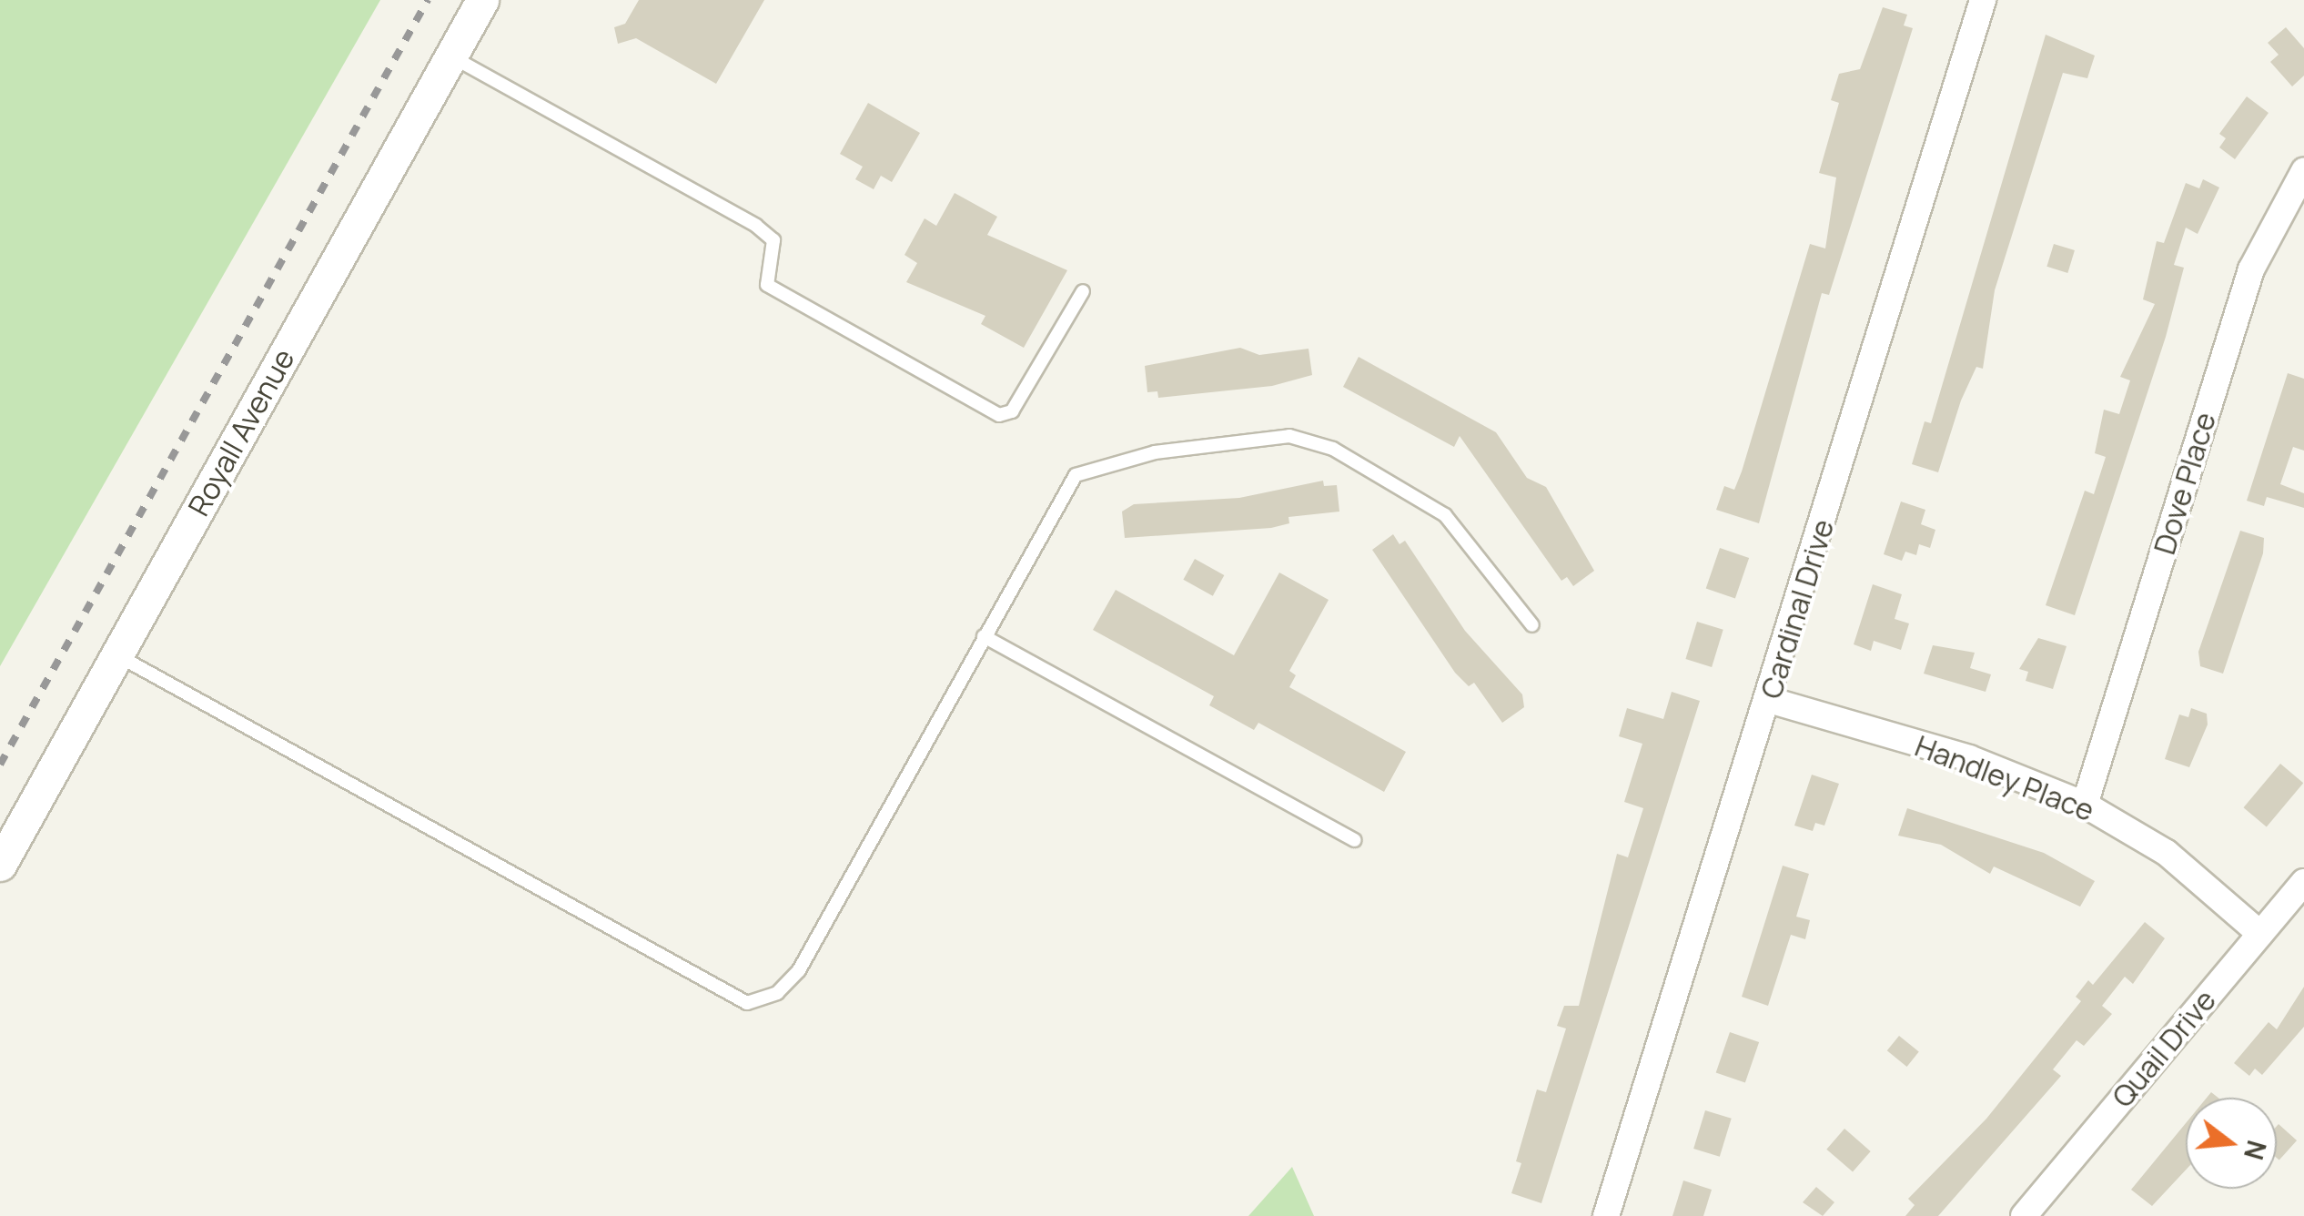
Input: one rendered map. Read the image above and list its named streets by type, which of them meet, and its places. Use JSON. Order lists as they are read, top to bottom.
{
  "streets": {
    "street": [
      "Royall Avenue",
      "Dove Place",
      "Cardinal Drive",
      "Handley Place",
      "Quail Drive"
    ]
  },
  "crossings": [
    ["Dove Place", "Handley Place"],
    ["Cardinal Drive", "Handley Place"],
    ["Handley Place", "Quail Drive"]
  ],
  "north": "right"
}
